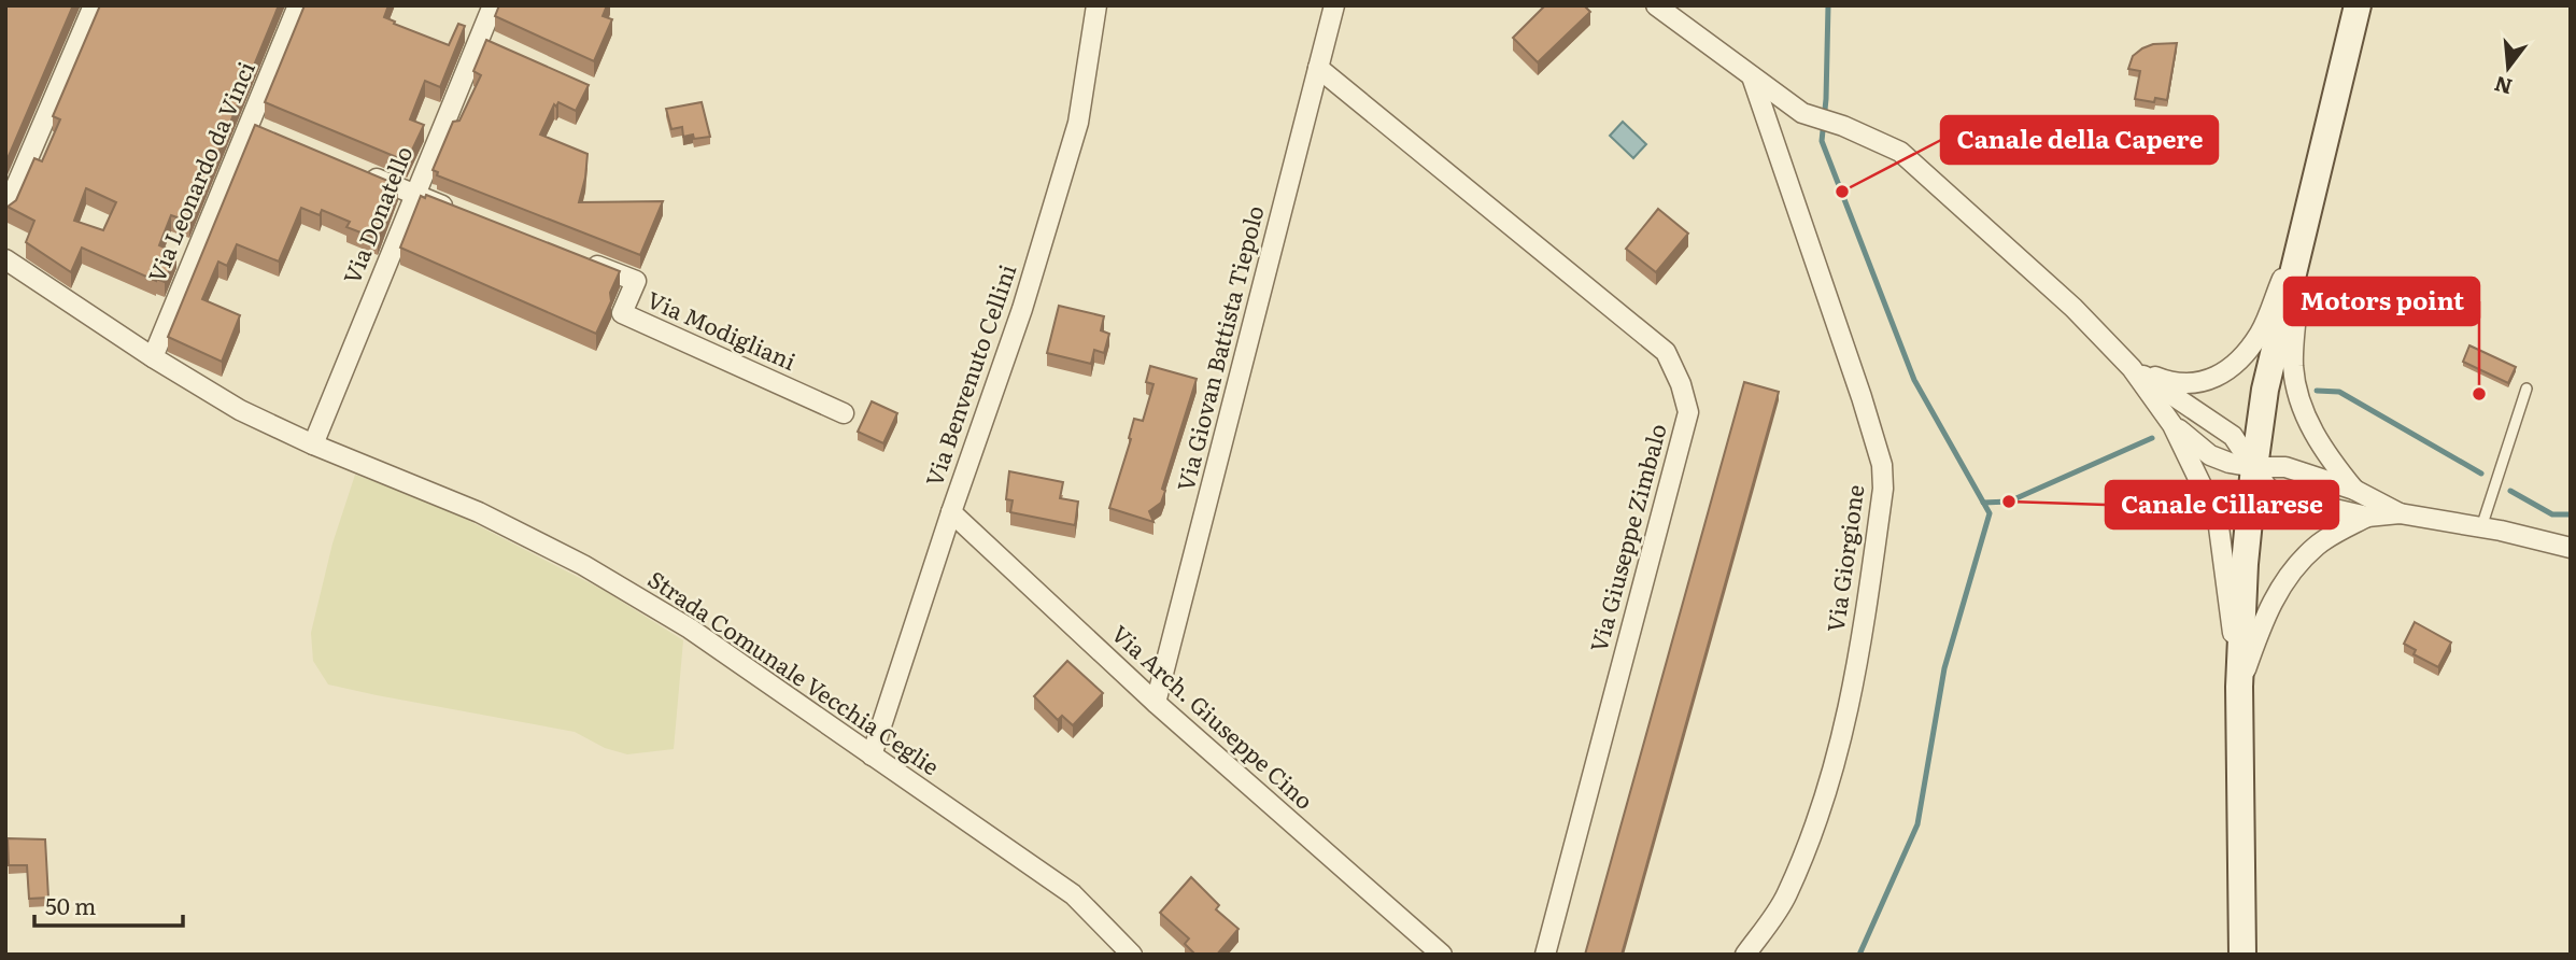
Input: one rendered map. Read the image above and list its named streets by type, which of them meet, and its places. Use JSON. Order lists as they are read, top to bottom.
{
  "streets": {
    "street": [
      "Via Leonardo da Vinci",
      "Via Donatello",
      "Via Modigliani",
      "Via Giovan Battista Tiepolo",
      "Via Benvenuto Cellini",
      "Via Giuseppe Zimbalo",
      "Via Giorgione",
      "Strada Comunale Vecchia Ceglie",
      "Via Arch. Giuseppe Cino"
    ]
  },
  "crossings": [
    ["Via Leonardo da Vinci", "Strada Comunale Vecchia Ceglie"],
    ["Via Donatello", "Strada Comunale Vecchia Ceglie"],
    ["Via Giovan Battista Tiepolo", "Via Giuseppe Zimbalo"],
    ["Via Giovan Battista Tiepolo", "Via Arch. Giuseppe Cino"],
    ["Via Benvenuto Cellini", "Strada Comunale Vecchia Ceglie"],
    ["Via Benvenuto Cellini", "Via Arch. Giuseppe Cino"]
  ],
  "places": ["Canale della Capere", "Motors point", "Canale Cillarese"],
  "scale_bar": "50 m",
  "north": "bottom"
}
